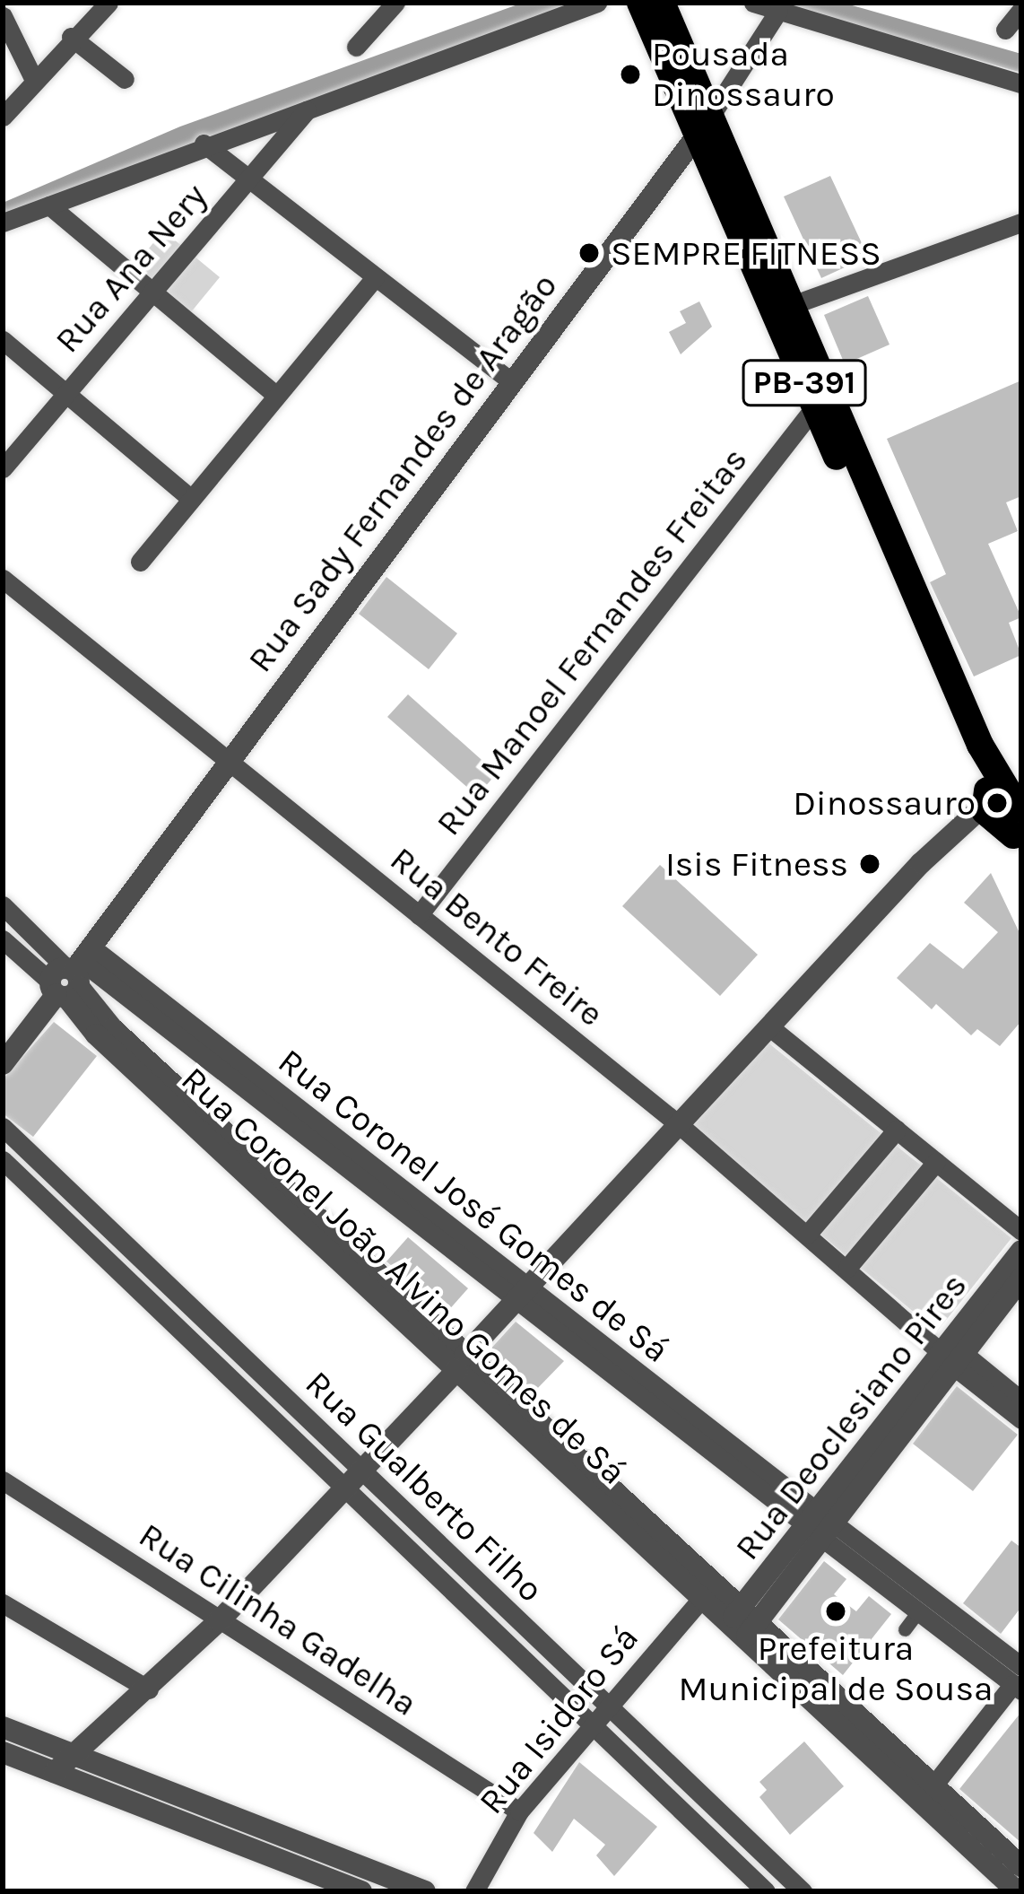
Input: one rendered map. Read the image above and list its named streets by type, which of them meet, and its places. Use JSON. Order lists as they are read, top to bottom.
{
  "streets": {
    "main road": ["PB-391"],
    "street": [
      "Rua Ana Nery",
      "Rua Sady Fernandes de Aragão",
      "Rua Manoel Fernandes Freitas",
      "Rua Bento Freire",
      "Rua Coronel José Gomes de Sá",
      "Rua Coronel João Alvino Gomes de Sá",
      "Rua Deoclesiano Pires",
      "Rua Gualberto Filho",
      "Rua Cilinha Gadelha",
      "Rua Isidoro Sá"
    ]
  },
  "crossings": [
    ["PB-391", "Rua Sady Fernandes de Aragão"],
    ["PB-391", "Rua Manoel Fernandes Freitas"],
    ["Rua Sady Fernandes de Aragão", "Rua Bento Freire"],
    ["Rua Sady Fernandes de Aragão", "Rua Coronel José Gomes de Sá"],
    ["Rua Sady Fernandes de Aragão", "Rua Coronel João Alvino Gomes de Sá"],
    ["Rua Manoel Fernandes Freitas", "Rua Bento Freire"],
    ["Rua Bento Freire", "Rua Deoclesiano Pires"],
    ["Rua Coronel José Gomes de Sá", "Rua Coronel João Alvino Gomes de Sá"],
    ["Rua Coronel José Gomes de Sá", "Rua Deoclesiano Pires"],
    ["Rua Coronel João Alvino Gomes de Sá", "Rua Deoclesiano Pires"],
    ["Rua Coronel João Alvino Gomes de Sá", "Rua Isidoro Sá"],
    ["Rua Gualberto Filho", "Rua Isidoro Sá"],
    ["Rua Cilinha Gadelha", "Rua Isidoro Sá"]
  ],
  "places": [
    "Pousada Dinossauro",
    "SEMPRE FITNESS",
    "Dinossauro",
    "Isis Fitness",
    "Prefeitura Municipal de Sousa"
  ]
}
